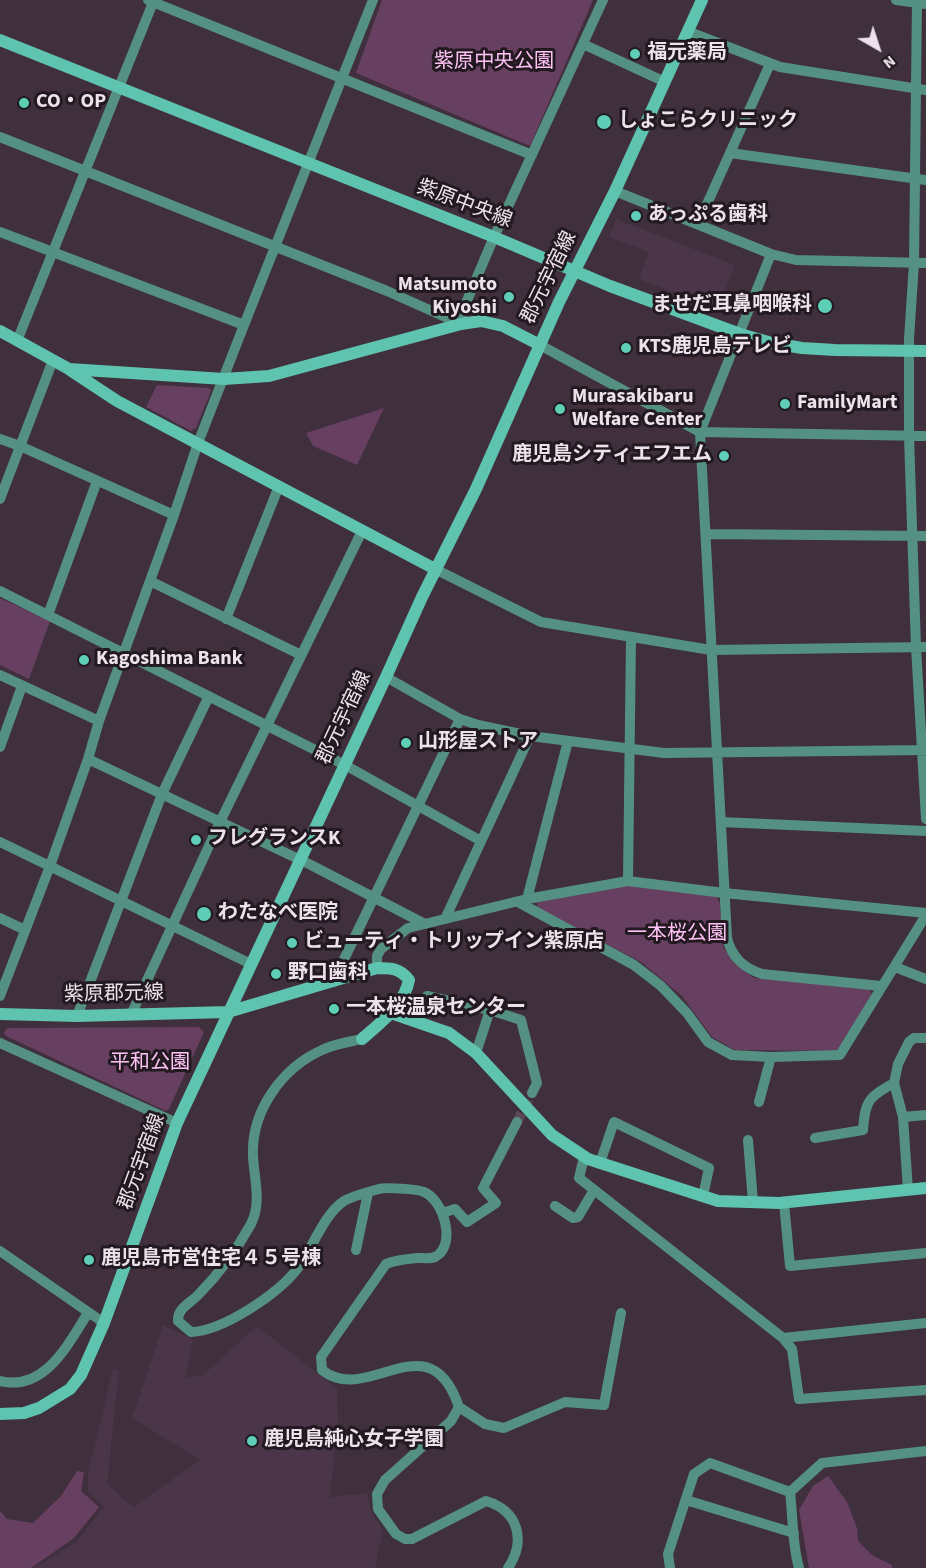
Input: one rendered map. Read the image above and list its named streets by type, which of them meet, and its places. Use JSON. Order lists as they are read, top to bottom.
{
  "streets": {
    "street": ["紫原中央線", "郡元宇宿線", "紫原郡元線"]
  },
  "crossings": [
    ["紫原中央線", "郡元宇宿線"],
    ["郡元宇宿線", "紫原郡元線"]
  ],
  "parks": ["紫原中央公園", "一本桜公園", "平和公園"],
  "places": [
    "福元薬局",
    "CO・OP",
    "しょこらクリニック",
    "あっぷる歯科",
    "Matsumoto Kiyoshi",
    "ませだ耳鼻咽喉科",
    "KTS鹿児島テレビ",
    "FamilyMart",
    "Murasakibaru Welfare Center",
    "鹿児島シティエフエム",
    "Kagoshima Bank",
    "山形屋ストア",
    "フレグランスK",
    "わたなべ医院",
    "ビューティ・トリップイン紫原店",
    "野口歯科",
    "一本桜温泉センター",
    "鹿児島市営住宅４５号棟",
    "鹿児島純心女子学園"
  ],
  "north": "bottom right"
}
